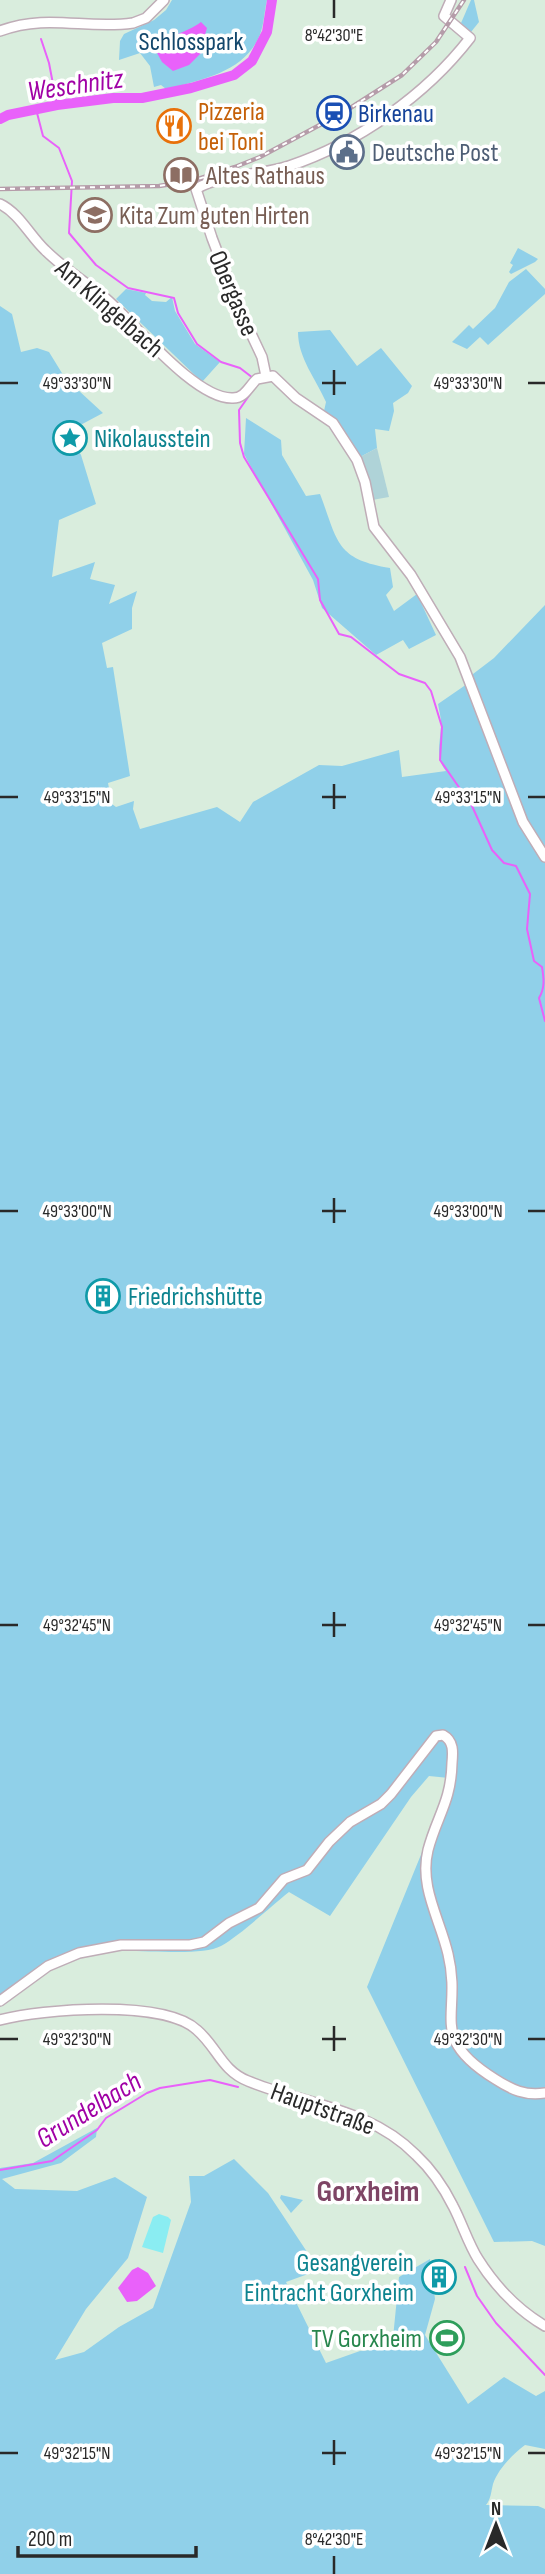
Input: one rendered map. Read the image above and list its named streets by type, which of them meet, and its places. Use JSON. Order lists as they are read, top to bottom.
{
  "streets": {
    "main road": ["Obergasse", "Am Klingelbach", "Hauptstraße"]
  },
  "crossings": [
    ["Obergasse", "Am Klingelbach"]
  ],
  "districts": ["Gorxheim"],
  "water": ["Weschnitz", "Grundelbach"],
  "parks": ["Schlosspark"],
  "places": {
    "station": ["Birkenau"],
    "restaurant": ["Pizzeria bei Toni"],
    "public building": ["Deutsche Post"],
    "library": ["Altes Rathaus"],
    "school or university": ["Kita Zum guten Hirten"],
    "place": ["Nikolausstein"],
    "building": ["Friedrichshütte", "Gesangverein Eintracht Gorxheim"],
    "sports": ["TV Gorxheim"]
  },
  "scale_bar": "200 m",
  "north": "top",
  "coordinates": [
    "8°42'30\"E",
    "49°33'30\"N",
    "49°33'15\"N",
    "49°33'00\"N",
    "49°32'45\"N",
    "49°32'30\"N",
    "49°32'15\"N"
  ]
}
